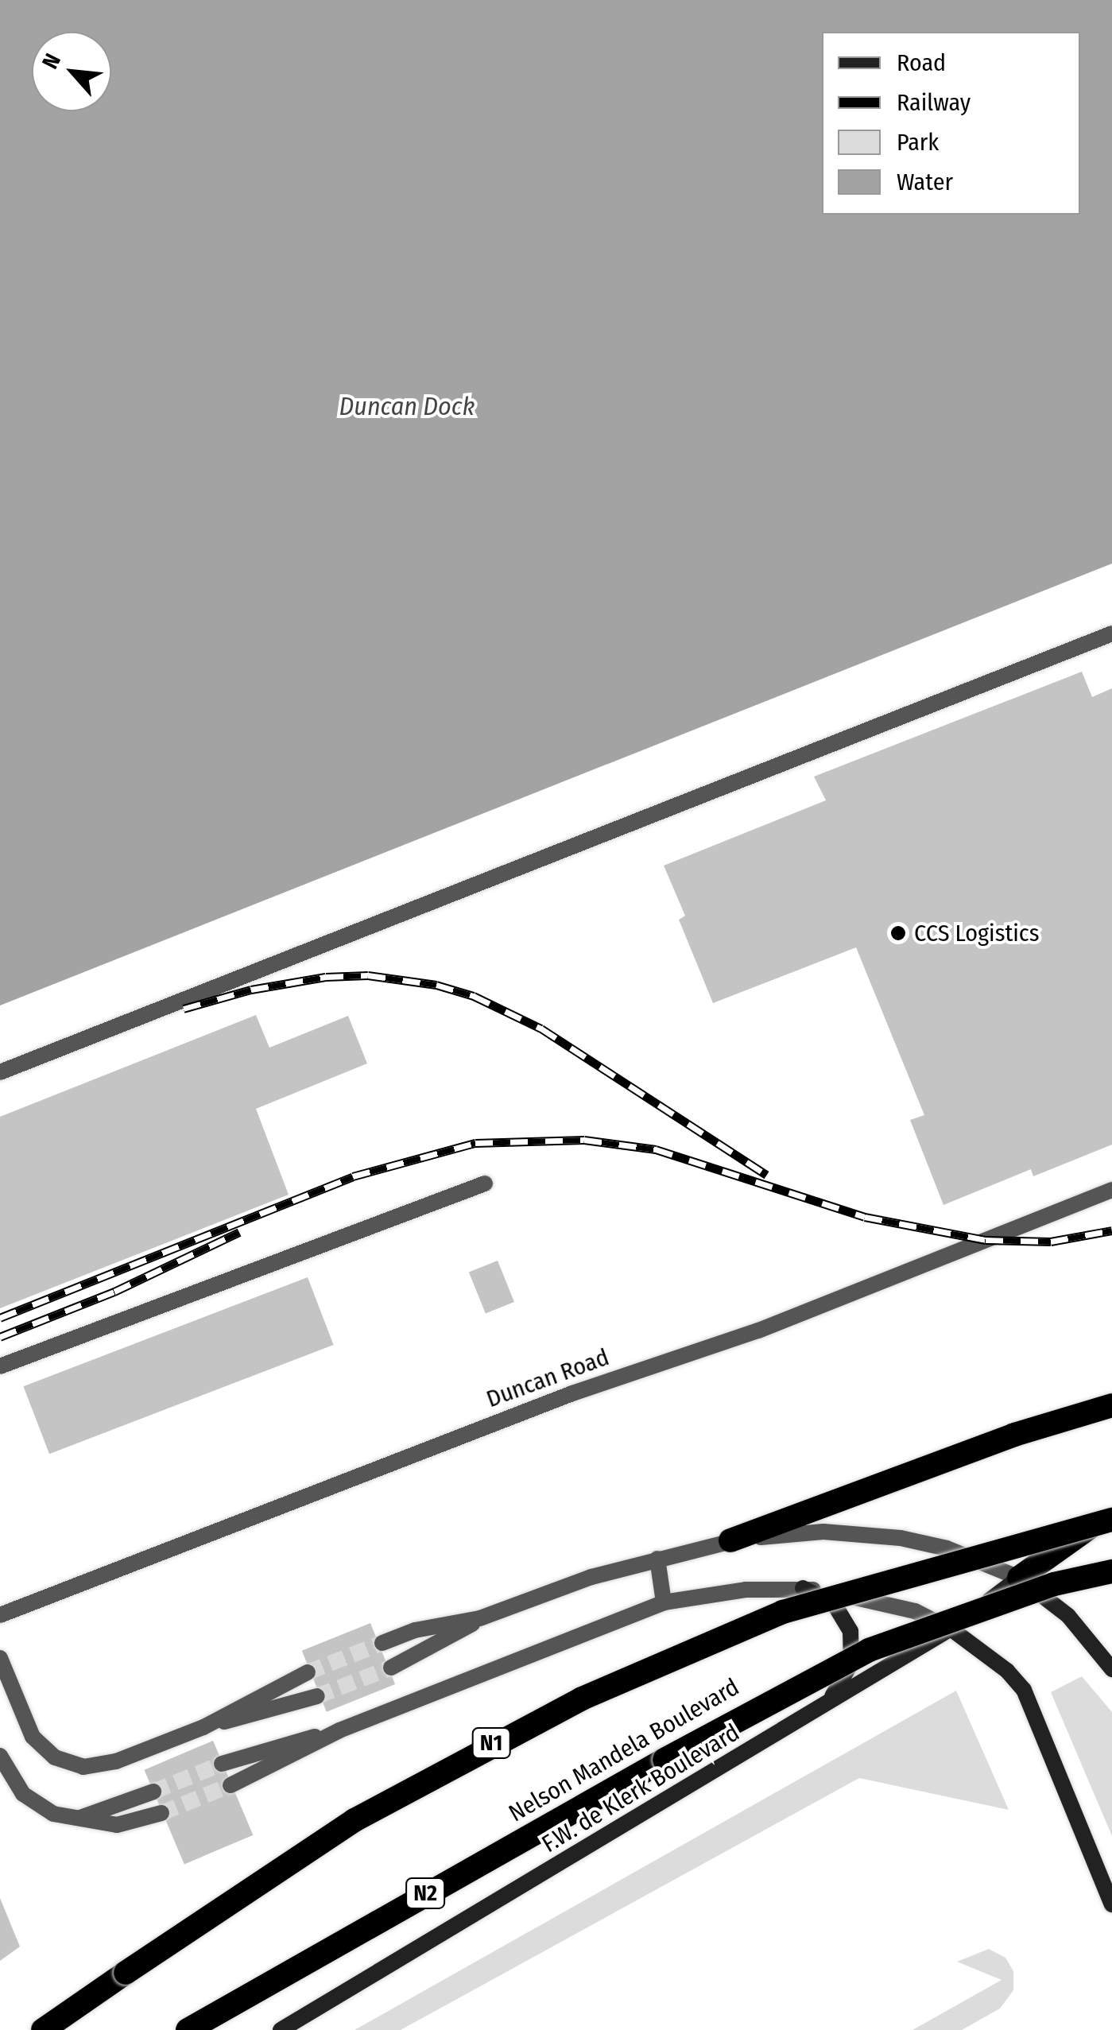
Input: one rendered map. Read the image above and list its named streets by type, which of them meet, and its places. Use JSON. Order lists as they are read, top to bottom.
{
  "streets": {
    "highway": ["N1", "Nelson Mandela Boulevard", "N2"],
    "main road": ["F.W. de Klerk Boulevard"],
    "street": ["Duncan Road"]
  },
  "water": ["Duncan Dock"],
  "places": ["CCS Logistics"],
  "legend": [
    "Road",
    "Railway",
    "Park",
    "Water"
  ],
  "north": "top left"
}
